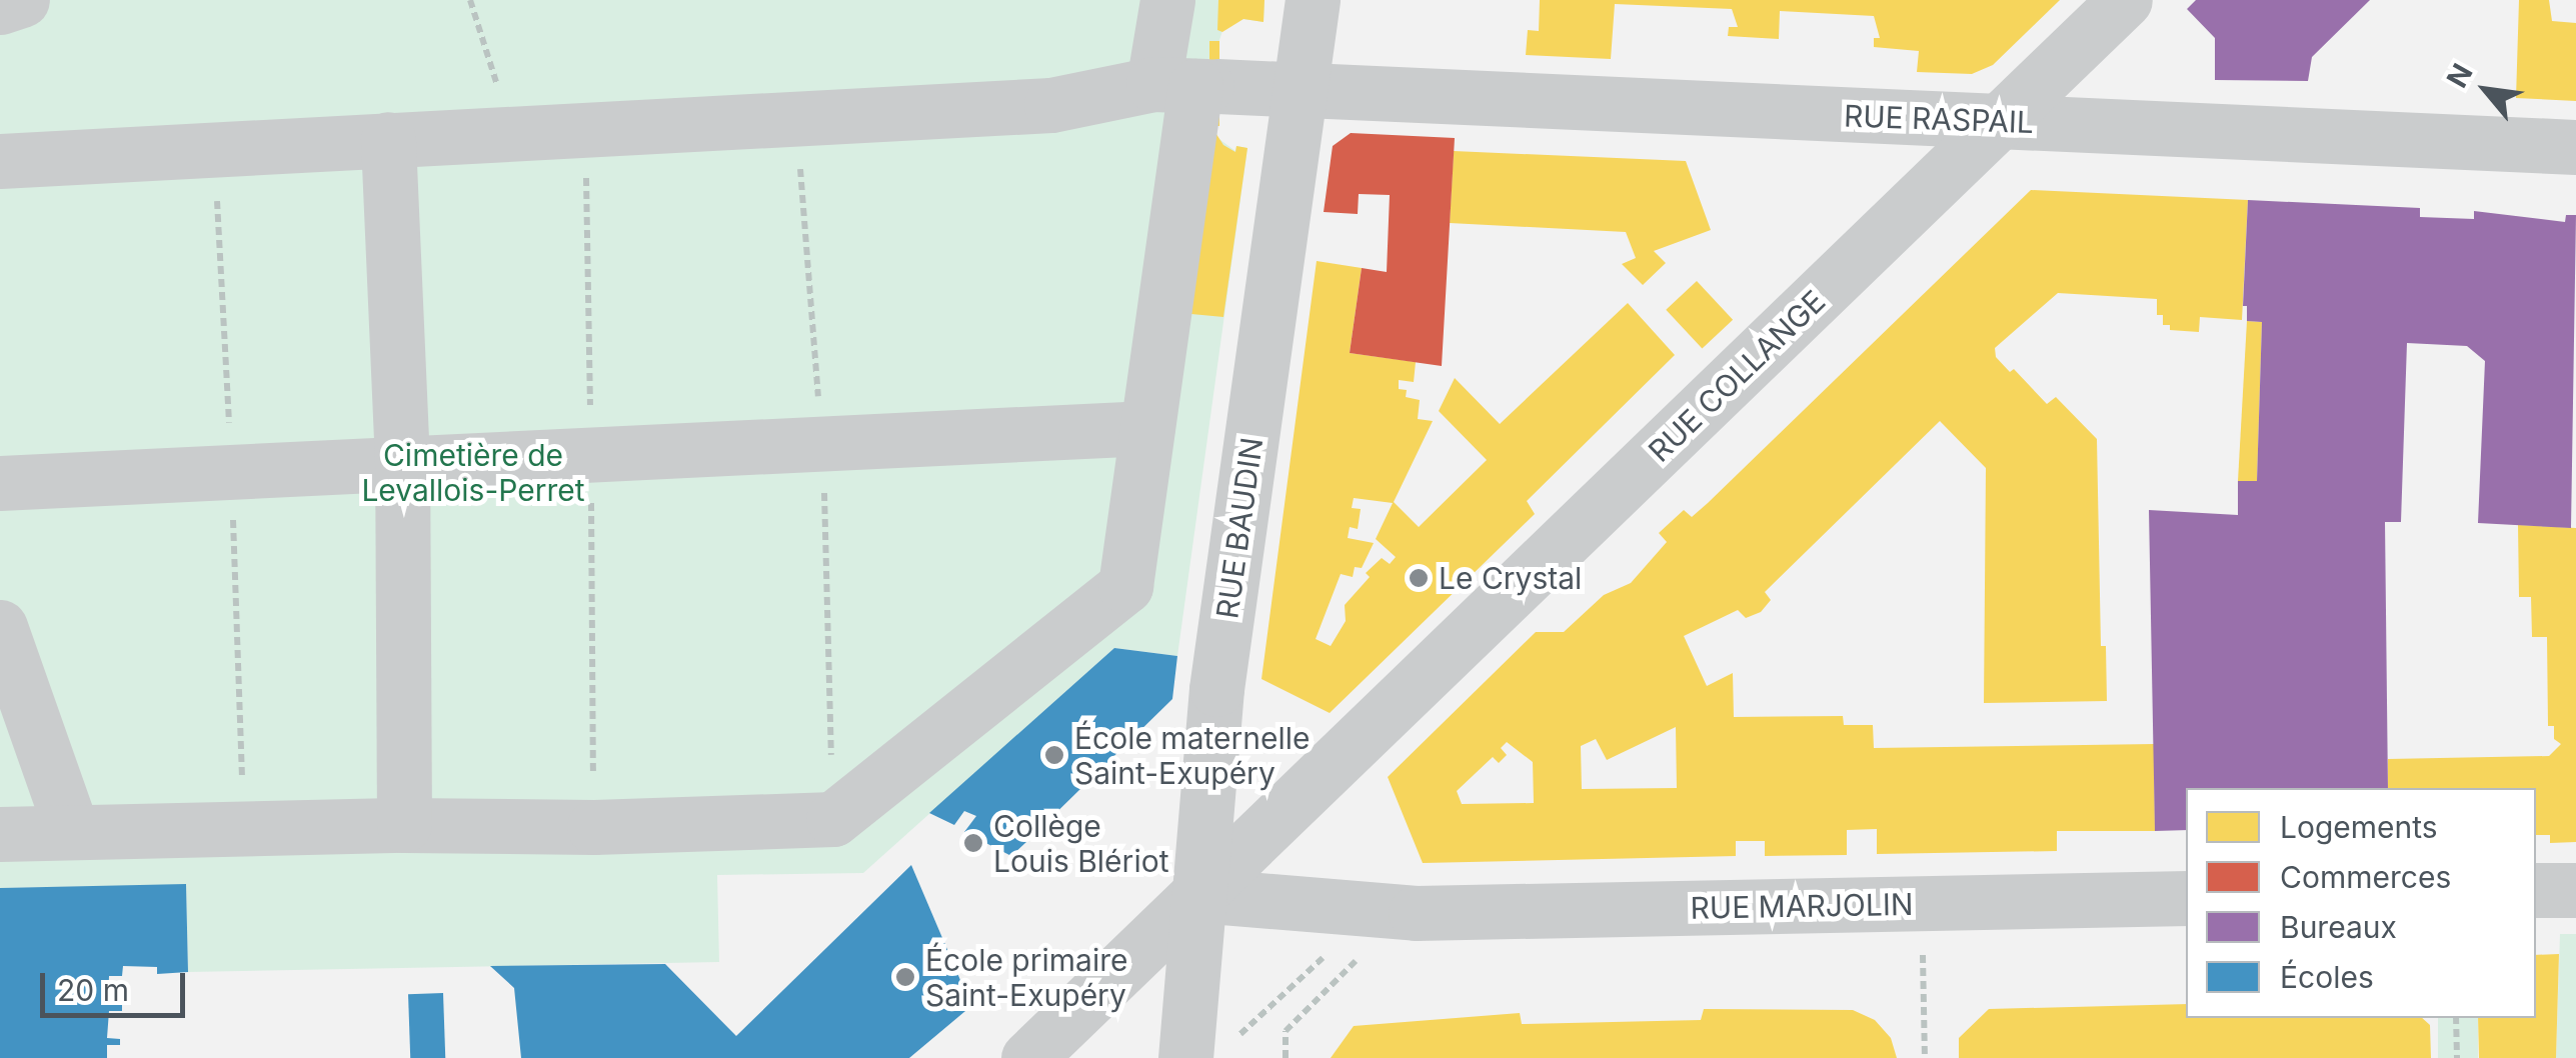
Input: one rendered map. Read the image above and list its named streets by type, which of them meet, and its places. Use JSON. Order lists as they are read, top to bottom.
{
  "streets": {
    "street": [
      "RUE RASPAIL",
      "RUE COLLANGE",
      "RUE BAUDIN",
      "RUE MARJOLIN"
    ]
  },
  "crossings": [
    ["RUE RASPAIL", "RUE COLLANGE"],
    ["RUE RASPAIL", "RUE BAUDIN"],
    ["RUE COLLANGE", "RUE BAUDIN"],
    ["RUE COLLANGE", "RUE MARJOLIN"],
    ["RUE BAUDIN", "RUE MARJOLIN"]
  ],
  "parks": ["Cimetière de Levallois-Perret"],
  "places": [
    "Le Crystal",
    "École maternelle Saint-Exupéry",
    "Collège Louis Blériot",
    "École primaire Saint-Exupéry"
  ],
  "legend": [
    "Logements",
    "Commerces",
    "Bureaux",
    "Écoles"
  ],
  "scale_bar": "20 m",
  "north": "top left"
}
